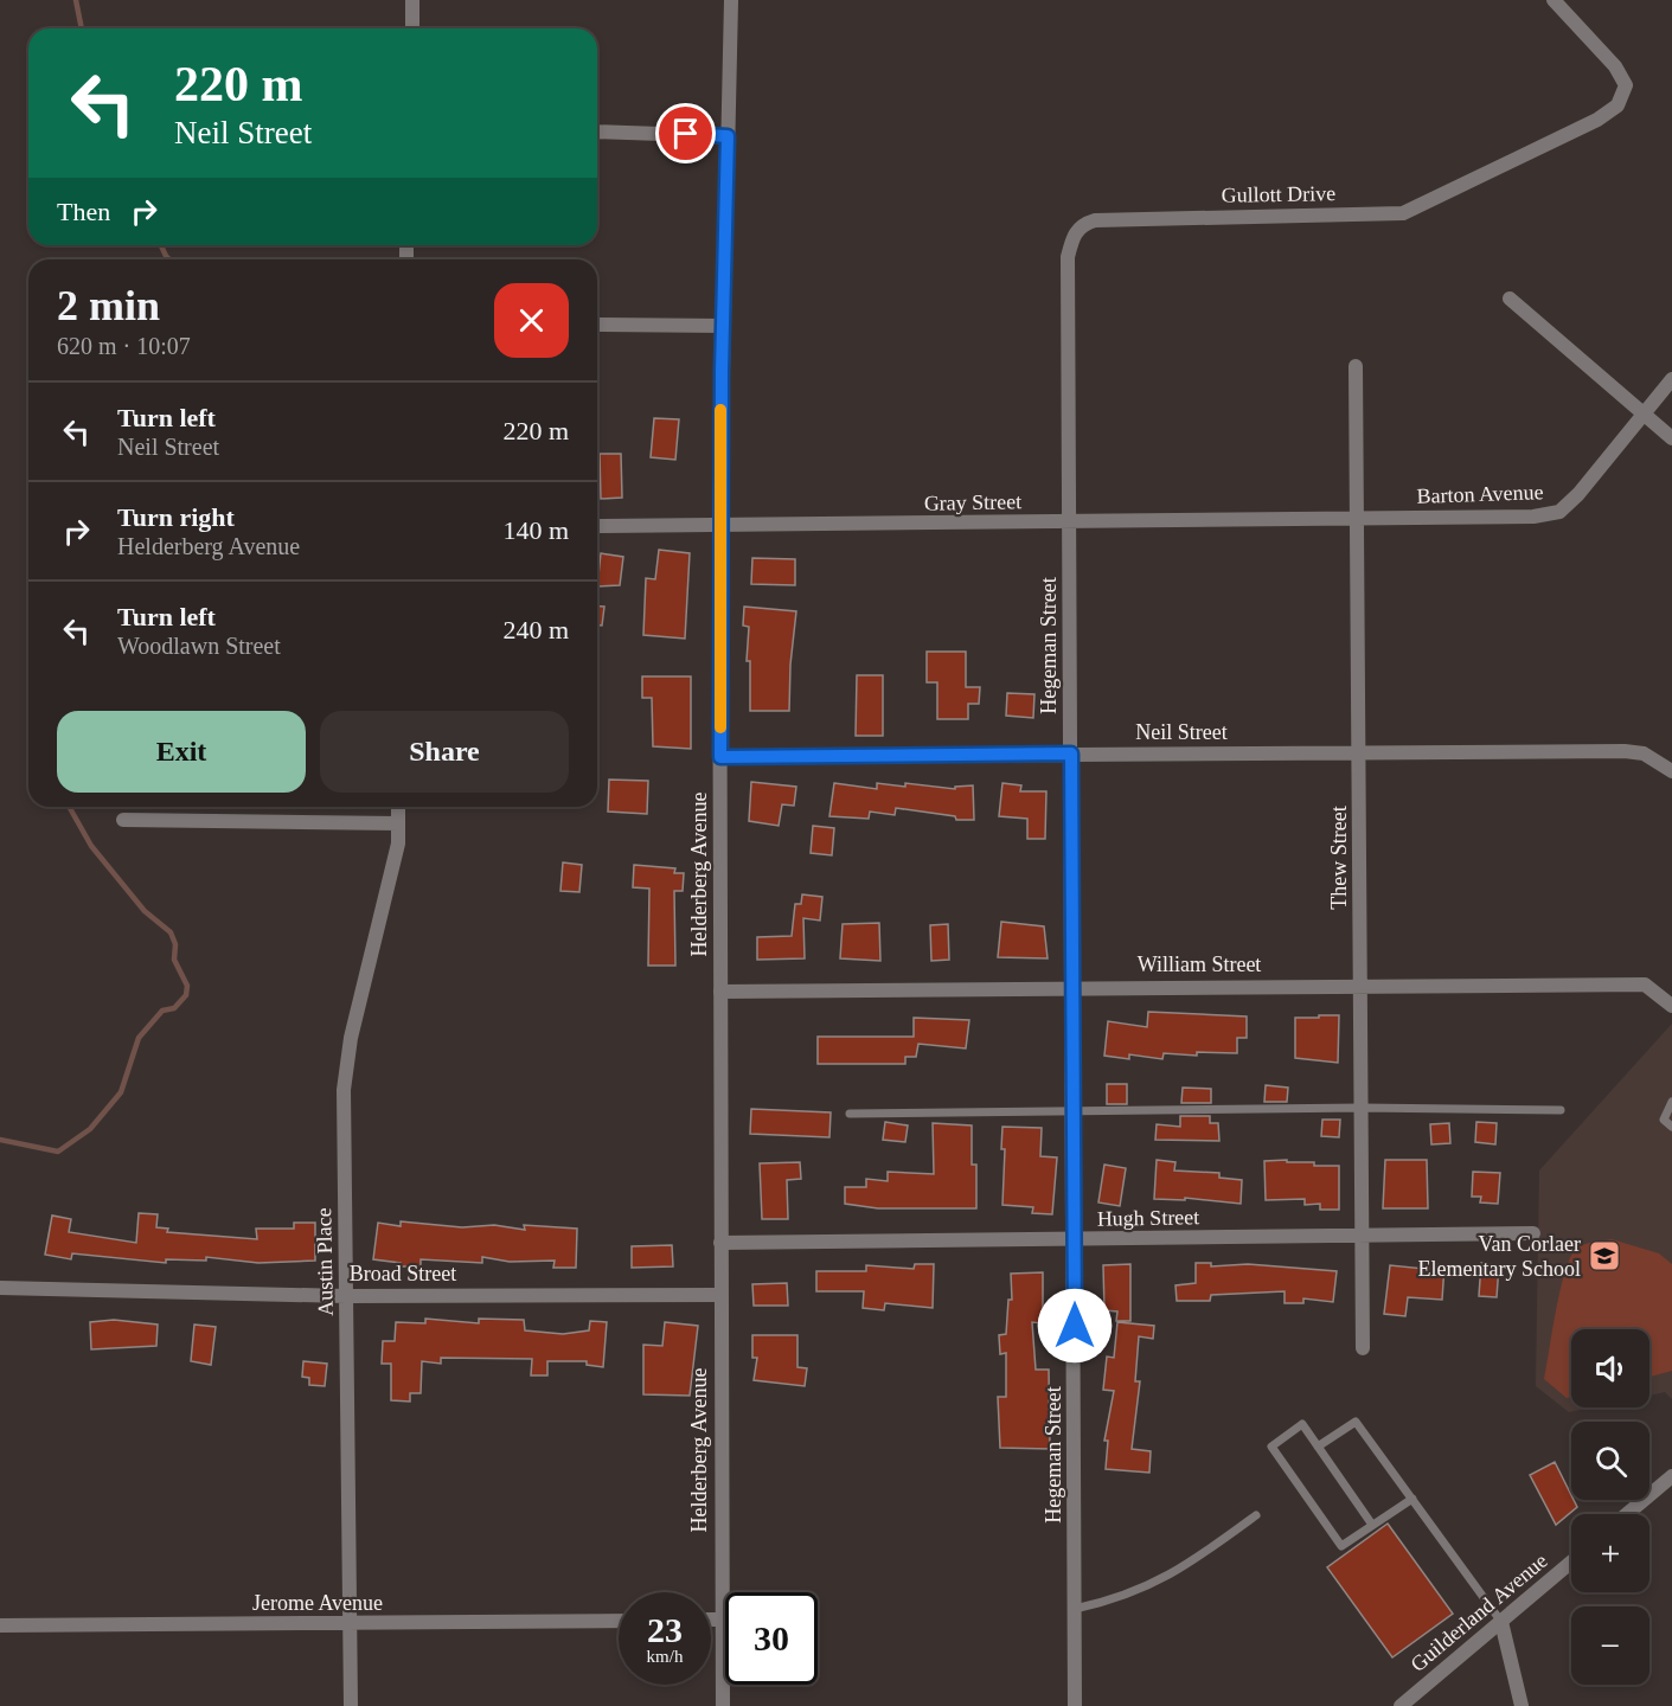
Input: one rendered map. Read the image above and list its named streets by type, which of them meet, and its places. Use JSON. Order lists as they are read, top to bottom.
{
  "streets": {
    "street": [
      "Gullott Drive",
      "Barton Avenue",
      "Gray Street",
      "Hegeman Street",
      "Neil Street",
      "Thew Street",
      "Helderberg Avenue",
      "William Street",
      "Hugh Street",
      "Austin Place",
      "Broad Street",
      "Jerome Avenue",
      "Guilderland Avenue"
    ]
  },
  "crossings": [
    ["Gullott Drive", "Gray Street"],
    ["Gullott Drive", "Hegeman Street"],
    ["Barton Avenue", "Gray Street"],
    ["Barton Avenue", "Thew Street"],
    ["Gray Street", "Hegeman Street"],
    ["Gray Street", "Thew Street"],
    ["Gray Street", "Helderberg Avenue"],
    ["Hegeman Street", "Neil Street"],
    ["Hegeman Street", "William Street"],
    ["Hegeman Street", "Hugh Street"],
    ["Neil Street", "Thew Street"],
    ["Neil Street", "Helderberg Avenue"],
    ["Thew Street", "William Street"],
    ["Thew Street", "Hugh Street"],
    ["Helderberg Avenue", "William Street"],
    ["Helderberg Avenue", "Hugh Street"],
    ["Helderberg Avenue", "Broad Street"],
    ["Austin Place", "Broad Street"],
    ["Austin Place", "Jerome Avenue"]
  ],
  "places": {
    "school or university": ["Van Corlaer Elementary School"]
  },
  "page": {
    "turn": ["220 m", "Neil Street"],
    "then": "Then",
    "heading": ["2 min", "620 m · 10:07"],
    "list": [
      {
        "name": "Turn left",
        "note": "Neil Street",
        "value": "220 m"
      },
      {
        "name": "Turn right",
        "note": "Helderberg Avenue",
        "value": "140 m"
      },
      {
        "name": "Turn left",
        "note": "Woodlawn Street",
        "value": "240 m"
      }
    ],
    "buttons": ["Exit", "Share"],
    "map_buttons": ["+", "−"],
    "speed": "23 km/h",
    "limit": "30"
  }
}
